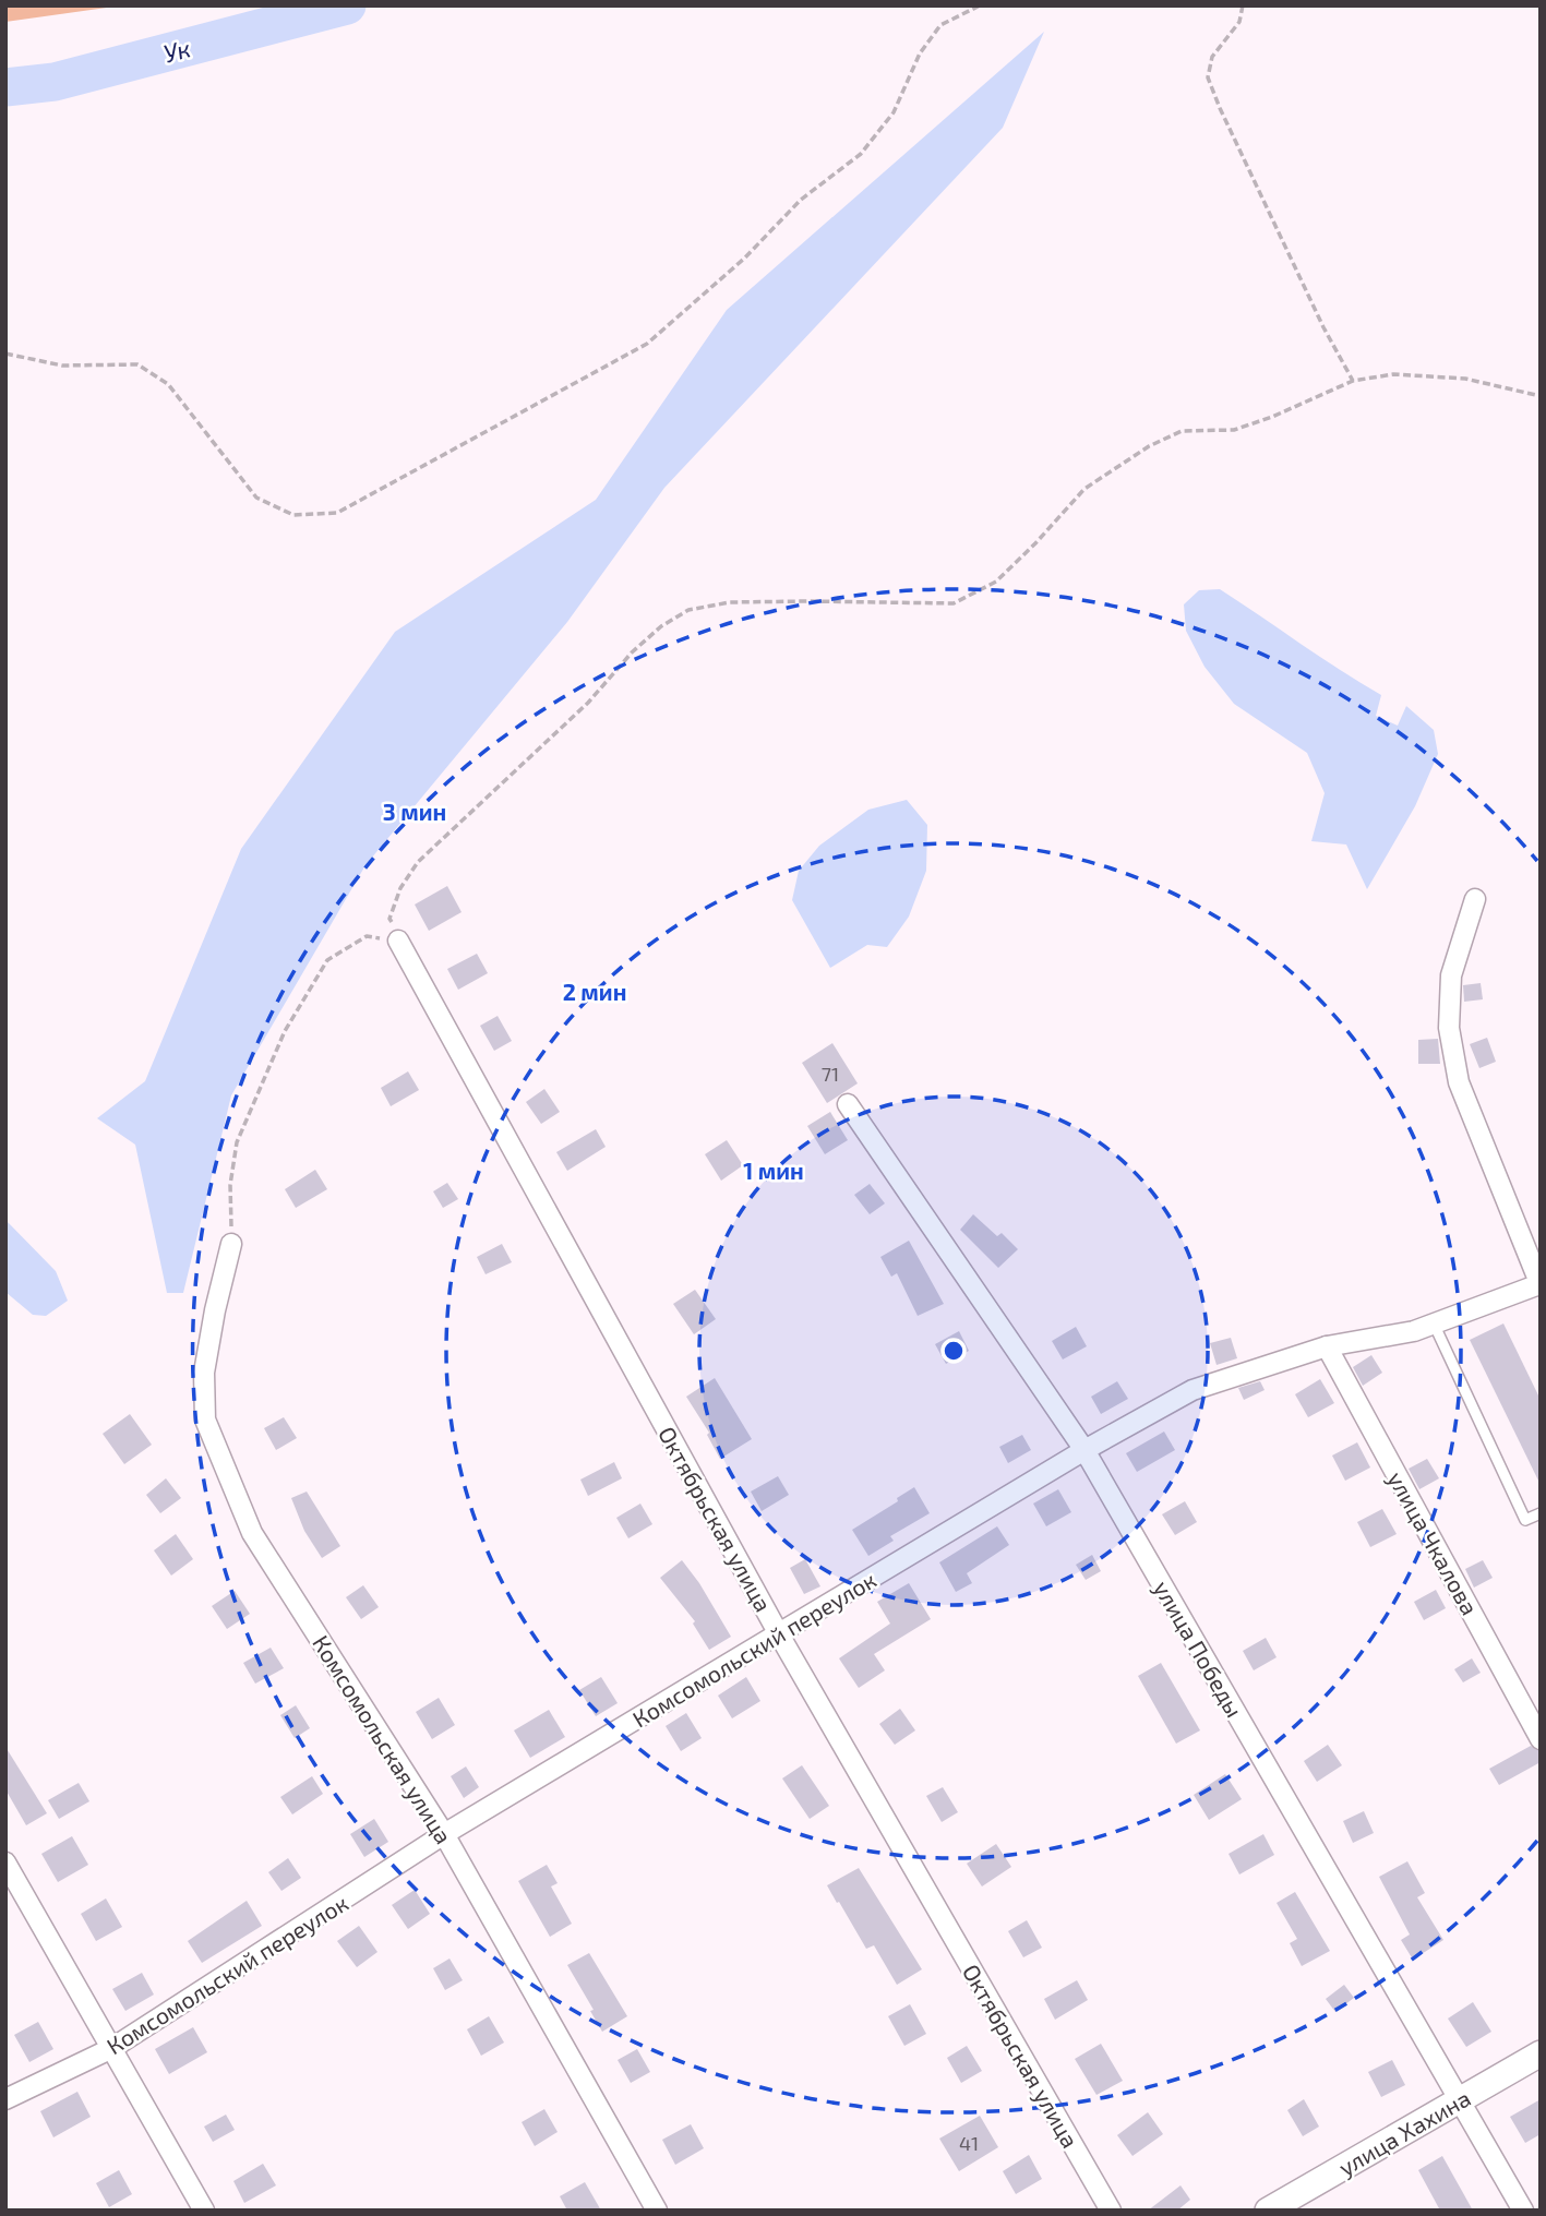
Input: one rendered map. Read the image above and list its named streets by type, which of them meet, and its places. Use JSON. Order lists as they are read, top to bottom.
{
  "streets": {
    "street": [
      "Октябрьская улица",
      "улица Чкалова",
      "Комсомольский переулок",
      "улица Победы",
      "Комсомольская улица",
      "улица Хахина"
    ]
  },
  "crossings": [
    ["Октябрьская улица", "Комсомольский переулок"],
    ["улица Чкалова", "Комсомольский переулок"],
    ["Комсомольский переулок", "улица Победы"],
    ["Комсомольский переулок", "Комсомольская улица"],
    ["улица Победы", "улица Хахина"]
  ],
  "water": ["Ук"],
  "house_numbers": ["71", "41"],
  "rings": ["3 мин", "2 мин", "1 мин"]
}
